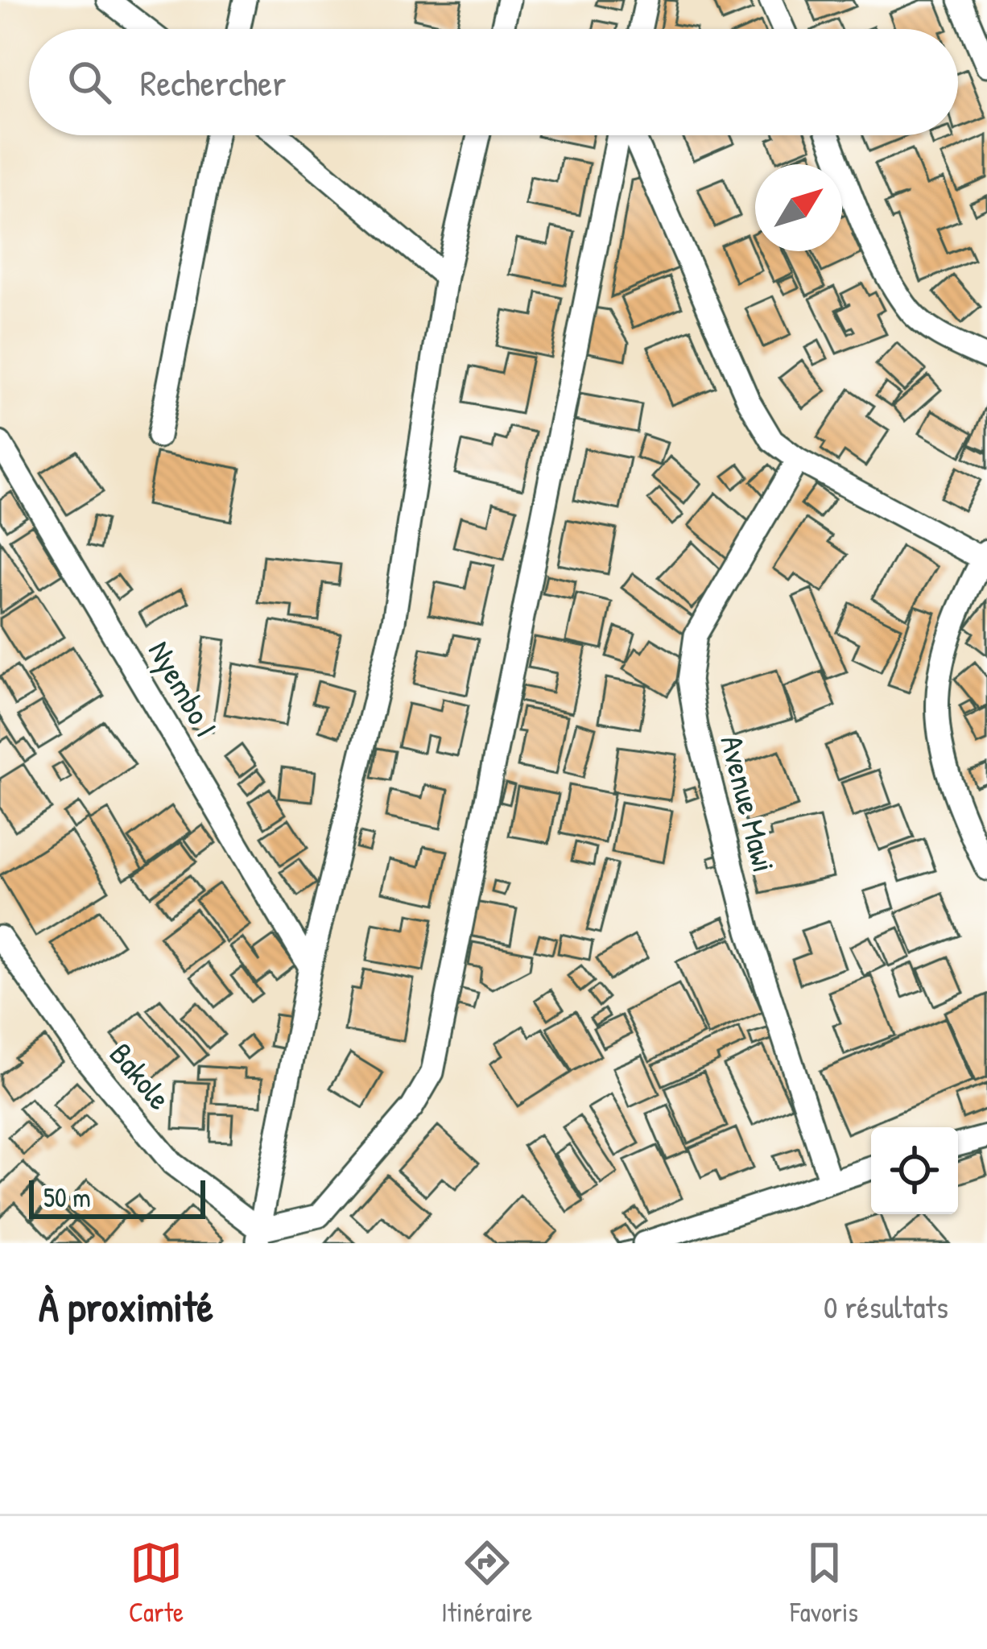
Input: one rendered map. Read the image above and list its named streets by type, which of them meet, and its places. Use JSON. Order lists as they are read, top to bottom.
{
  "streets": {
    "street": ["Nyembo I", "Avenue Mawi", "Bakole"]
  },
  "scale_bar": "50 m",
  "north": "top right",
  "page": {
    "search": "Rechercher",
    "scale": "50 m",
    "heading": ["À proximité", "0 résultats"],
    "nav": ["Carte", "Itinéraire", "Favoris"]
  }
}
